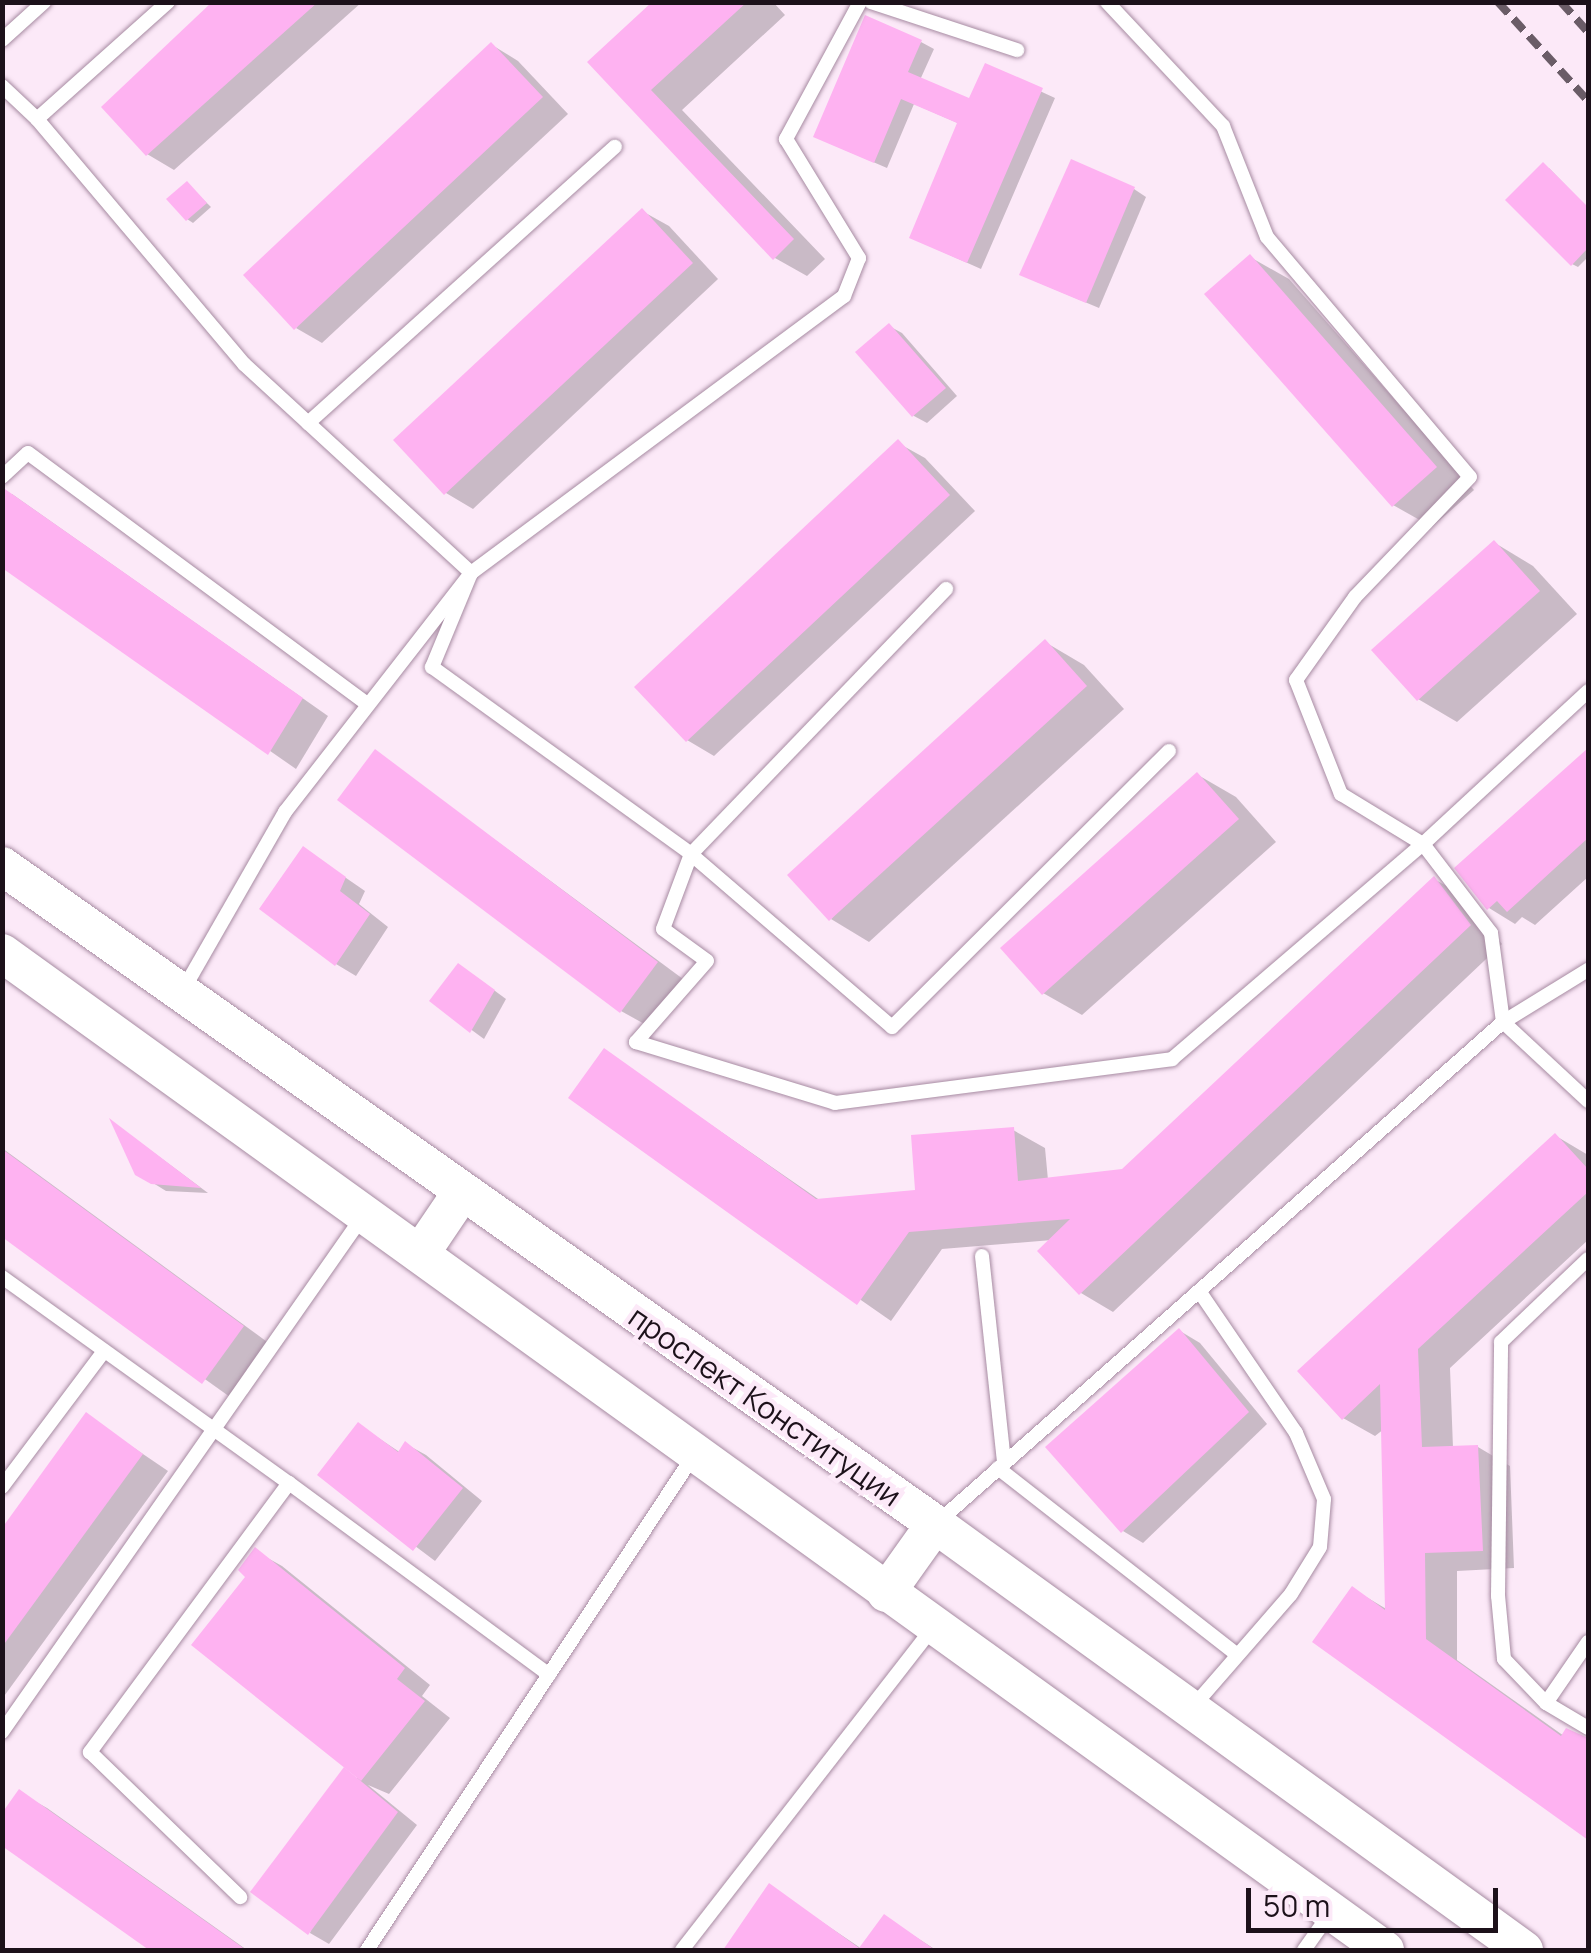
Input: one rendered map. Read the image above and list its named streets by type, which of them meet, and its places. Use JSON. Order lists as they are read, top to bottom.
{
  "streets": {
    "main road": ["проспект Конституции"]
  },
  "scale_bar": "50 m"
}
